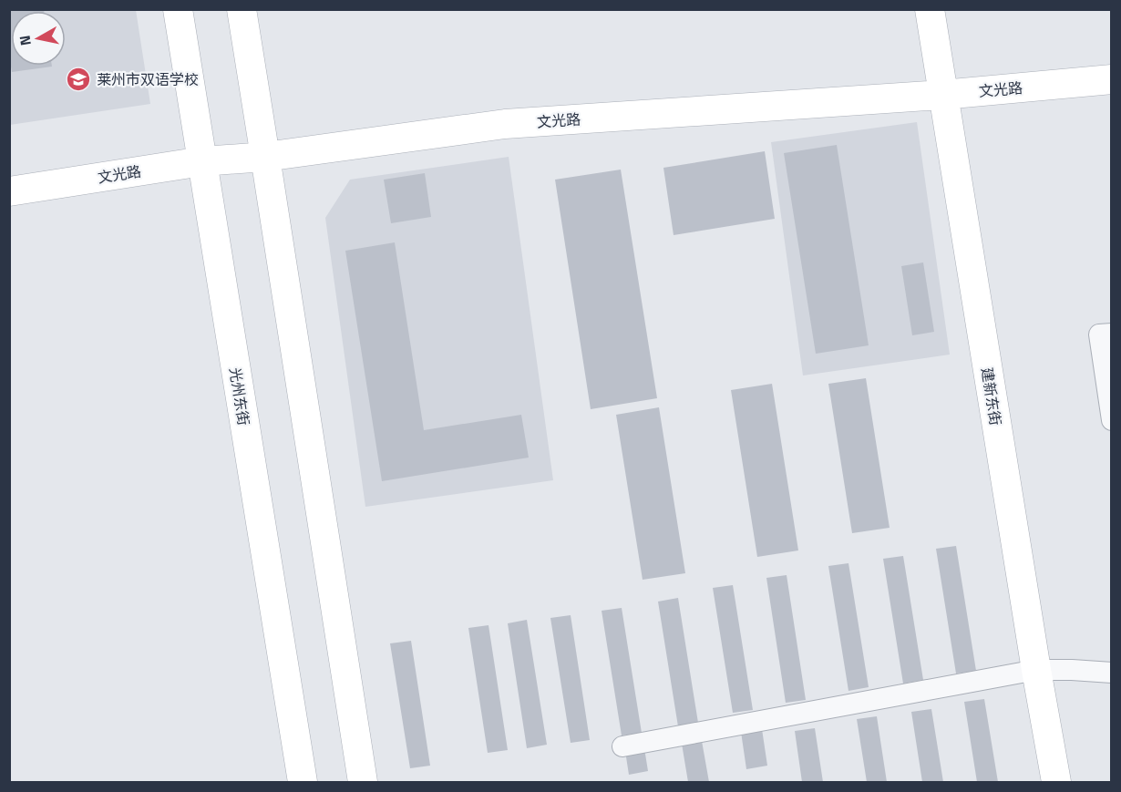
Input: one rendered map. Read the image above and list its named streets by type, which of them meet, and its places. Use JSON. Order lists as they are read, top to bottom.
{
  "streets": {
    "street": ["文光路", "光州东街", "建新东街"]
  },
  "crossings": [
    ["文光路", "光州东街"],
    ["文光路", "建新东街"]
  ],
  "places": {
    "school or university": ["莱州市双语学校"]
  },
  "north": "left"
}
